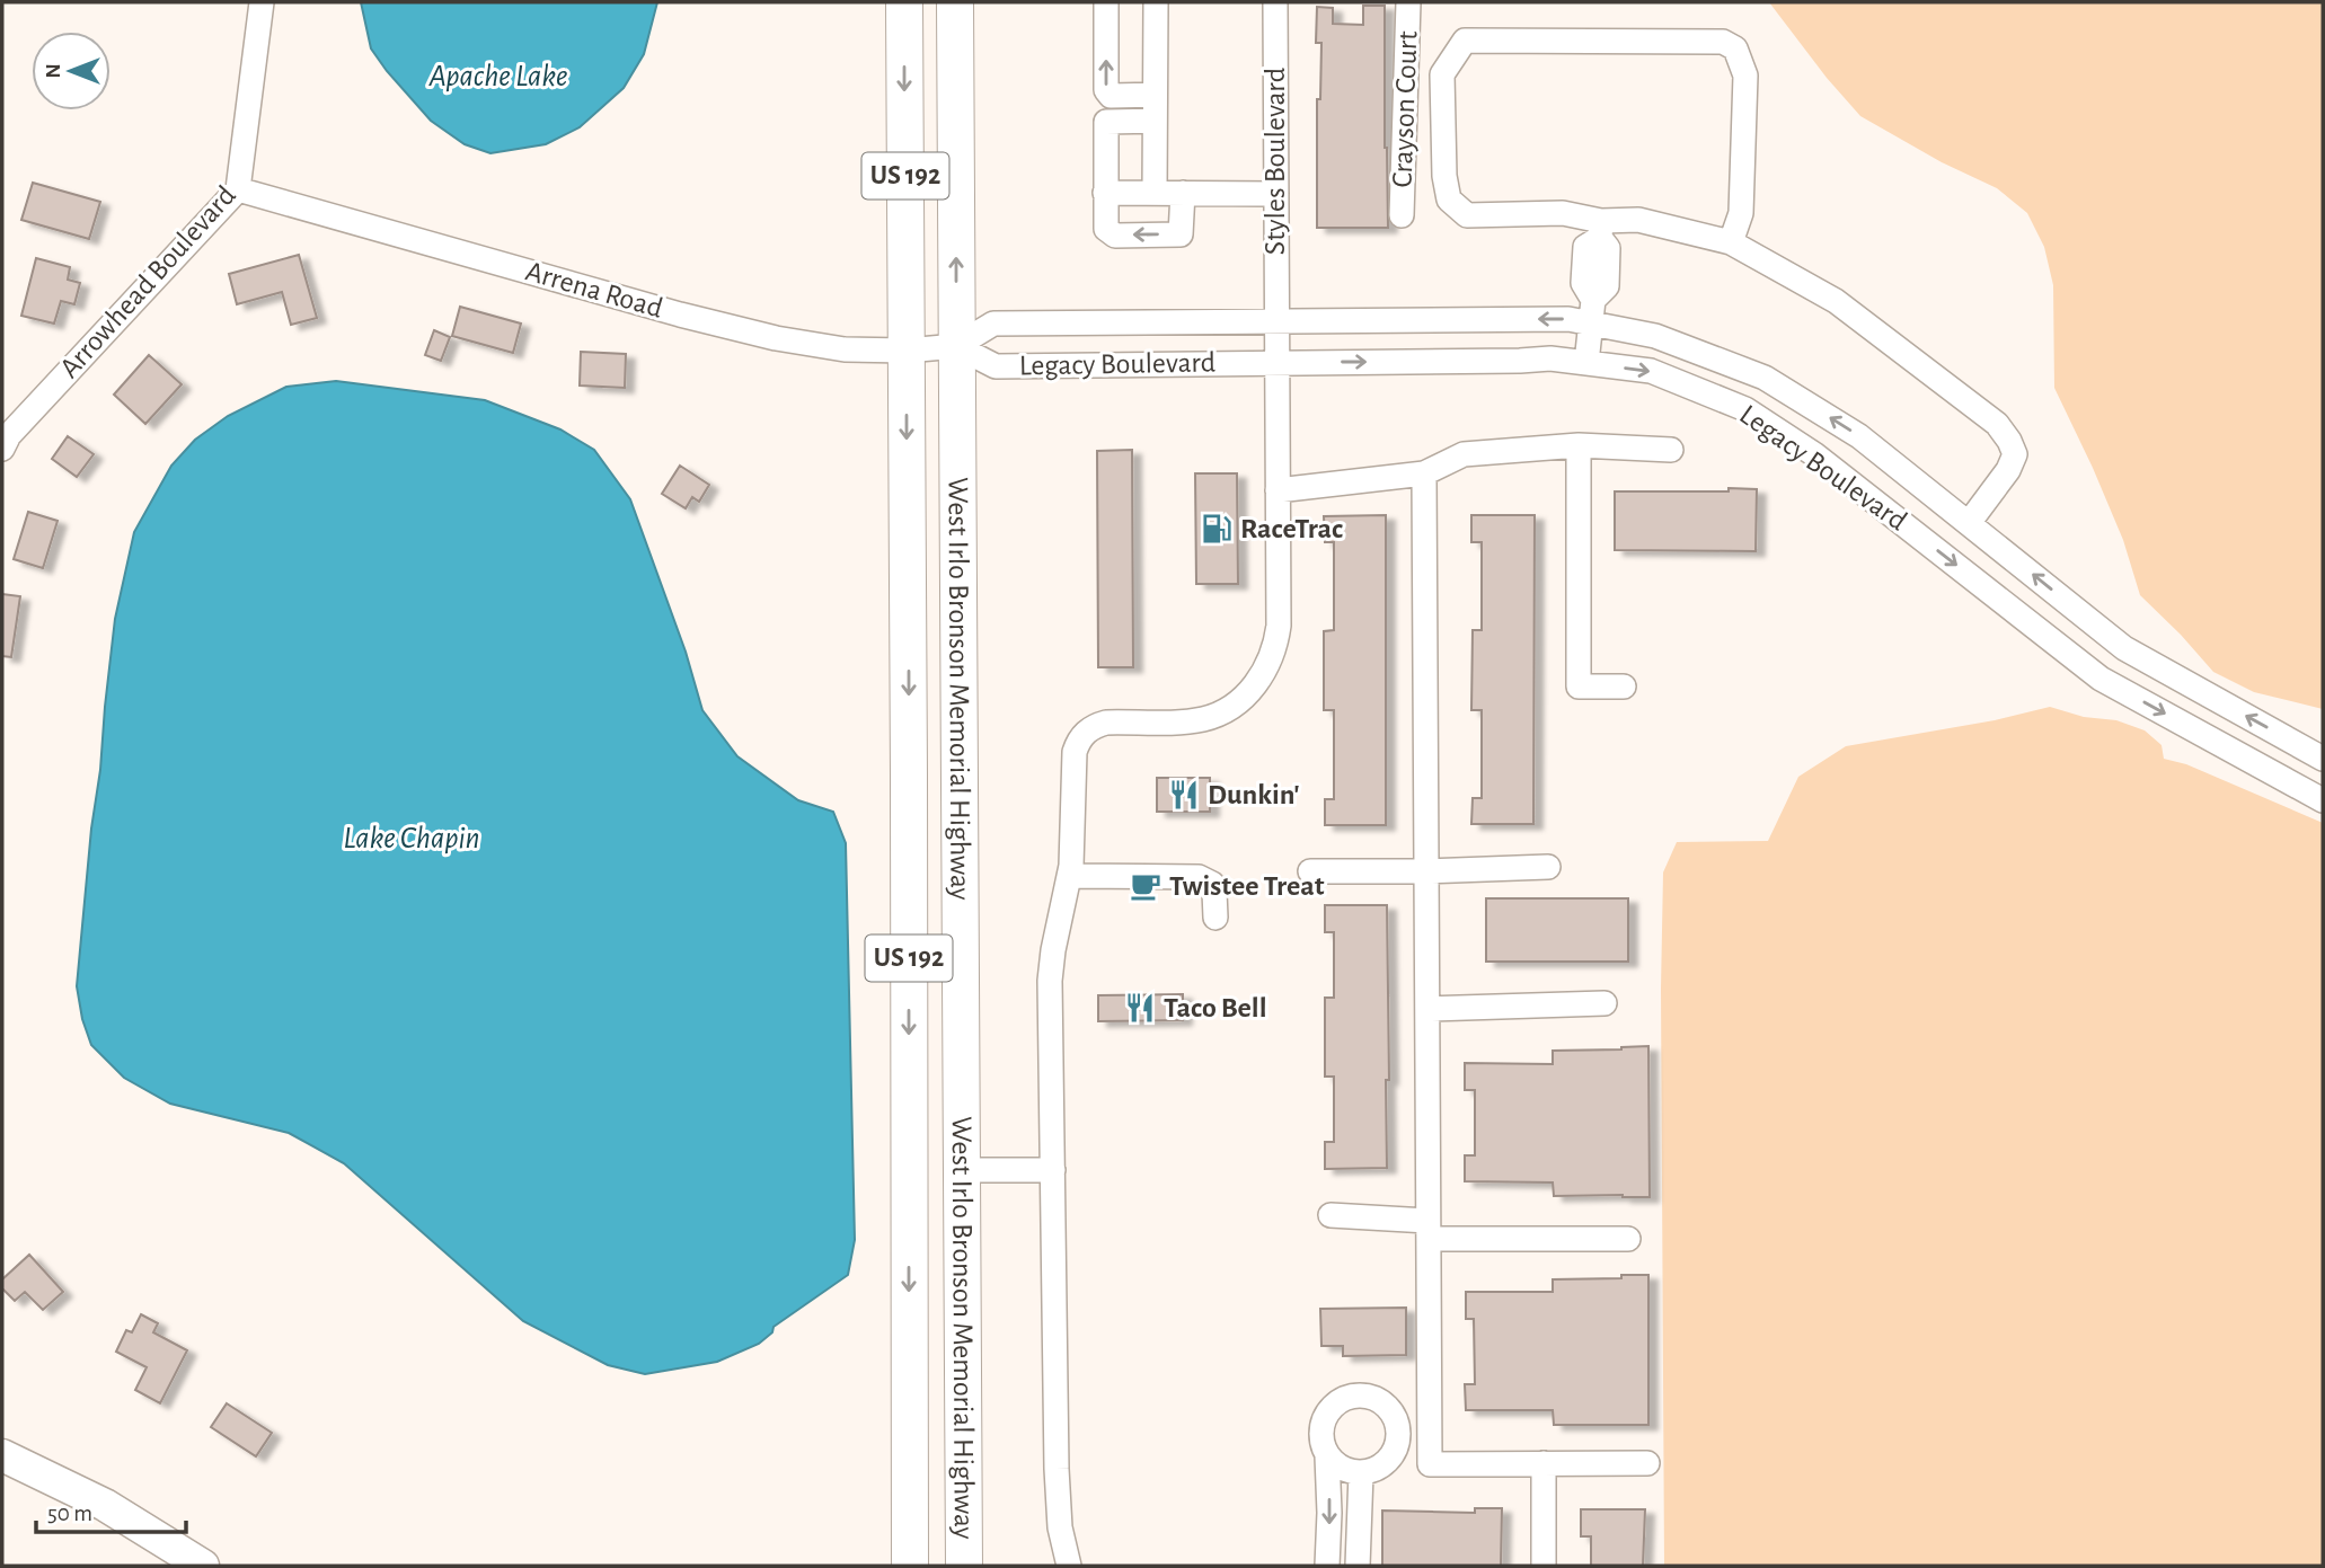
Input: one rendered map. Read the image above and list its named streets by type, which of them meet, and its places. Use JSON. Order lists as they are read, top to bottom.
{
  "streets": {
    "highway": ["US 192", "West Irlo Bronson Memorial Highway"],
    "street": [
      "Crayson Court",
      "Styles Boulevard",
      "Arrowhead Boulevard",
      "Arrena Road",
      "Legacy Boulevard"
    ]
  },
  "crossings": [
    ["Styles Boulevard", "Legacy Boulevard"],
    ["Arrowhead Boulevard", "Arrena Road"],
    ["Arrena Road", "Legacy Boulevard"],
    ["Arrena Road", "West Irlo Bronson Memorial Highway"],
    ["Legacy Boulevard", "West Irlo Bronson Memorial Highway"]
  ],
  "water": ["Apache Lake", "Lake Chapin"],
  "places": {
    "fuel station": ["RaceTrac"],
    "restaurant": ["Dunkin'", "Taco Bell"],
    "cafe": ["Twistee Treat"]
  },
  "scale_bar": "50 m",
  "north": "left"
}
